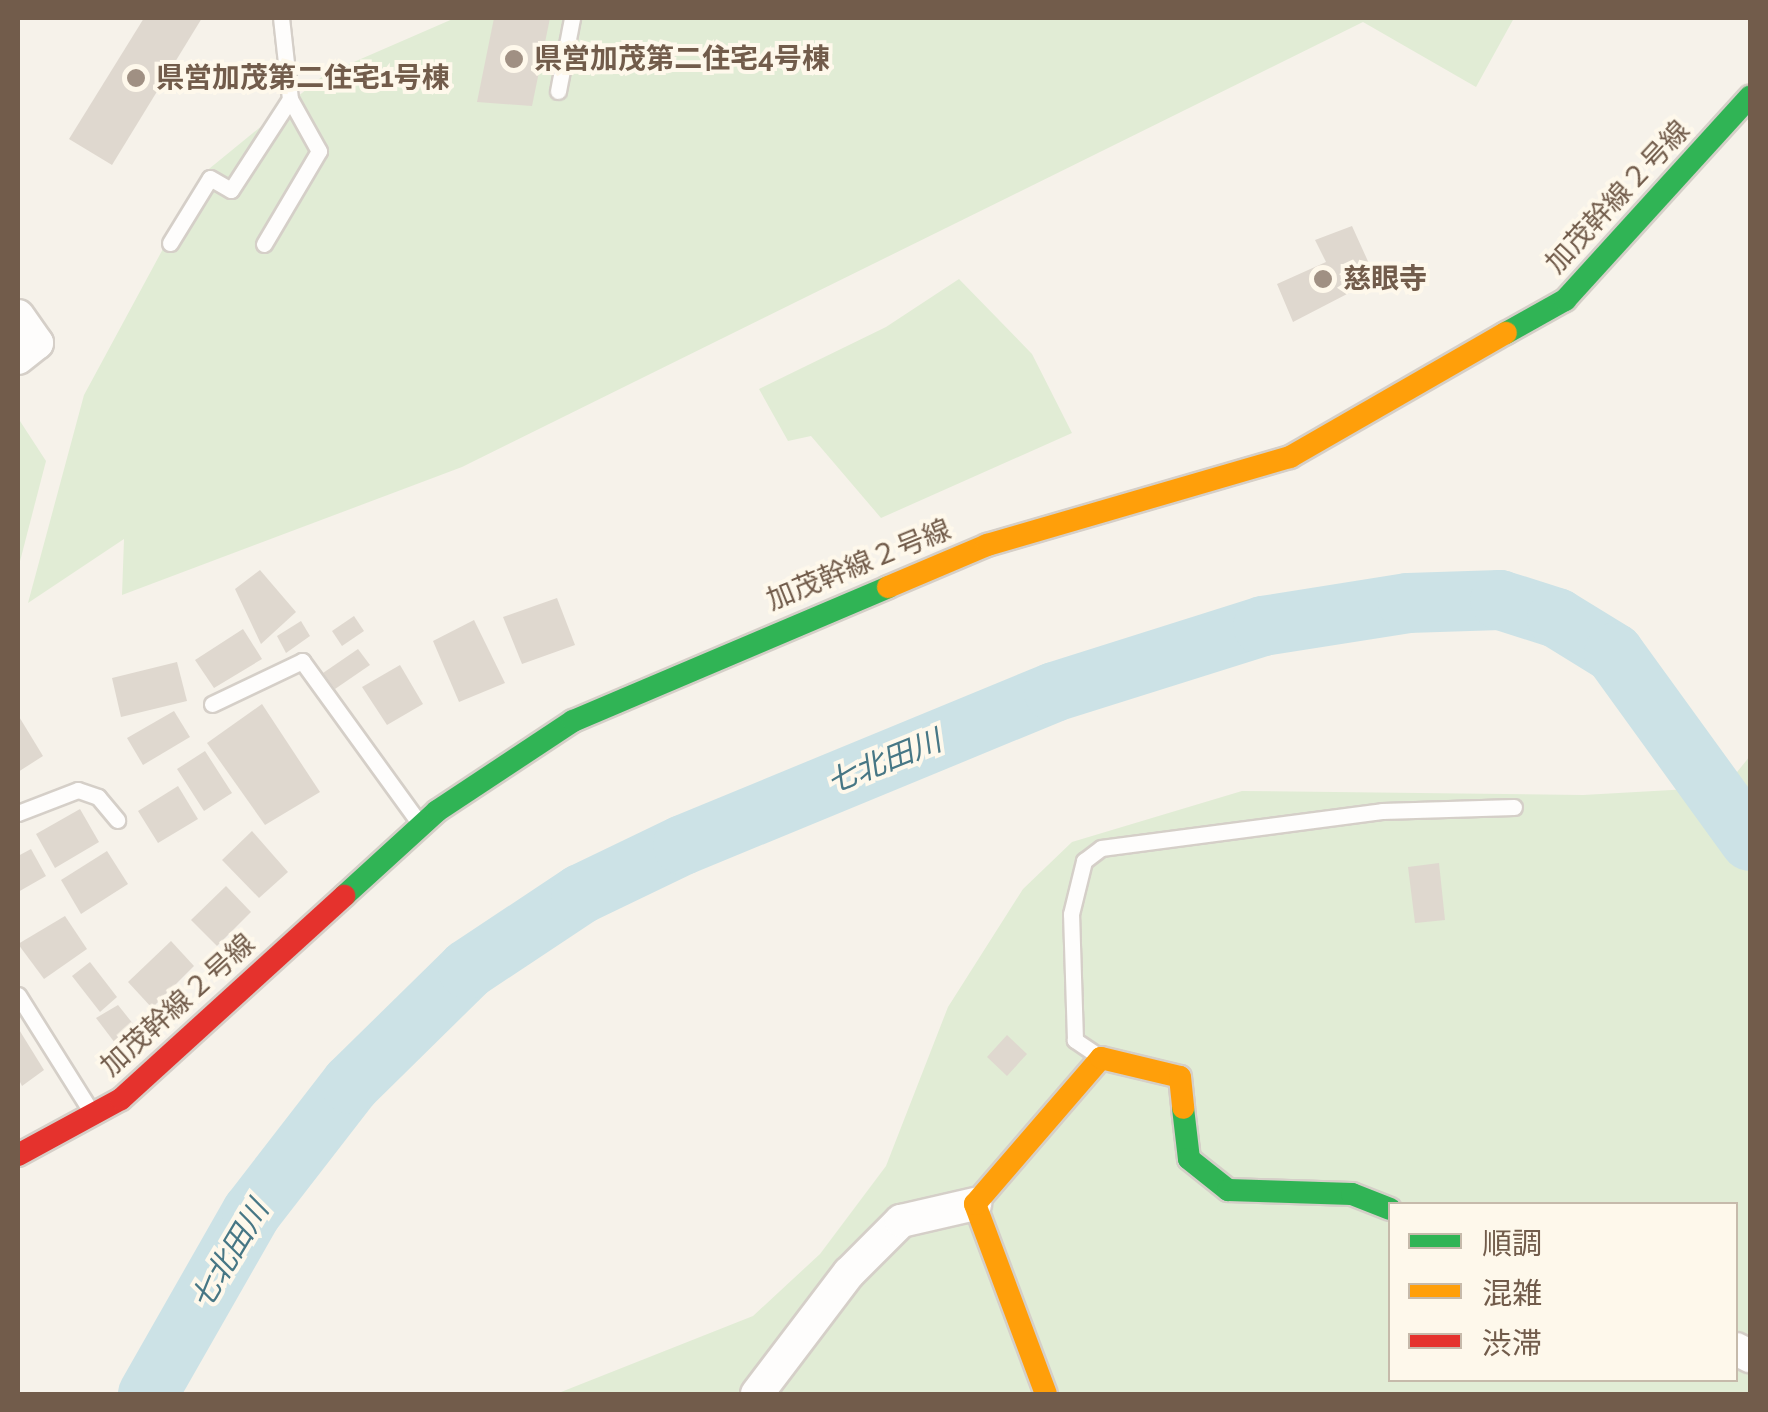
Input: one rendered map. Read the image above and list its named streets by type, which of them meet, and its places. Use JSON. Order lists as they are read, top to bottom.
{
  "streets": {
    "street": ["加茂幹線２号線"]
  },
  "water": ["七北田川"],
  "places": ["県営加茂第二住宅4号棟", "県営加茂第二住宅1号棟", "慈眼寺"],
  "legend": ["順調", "混雑", "渋滞"]
}
